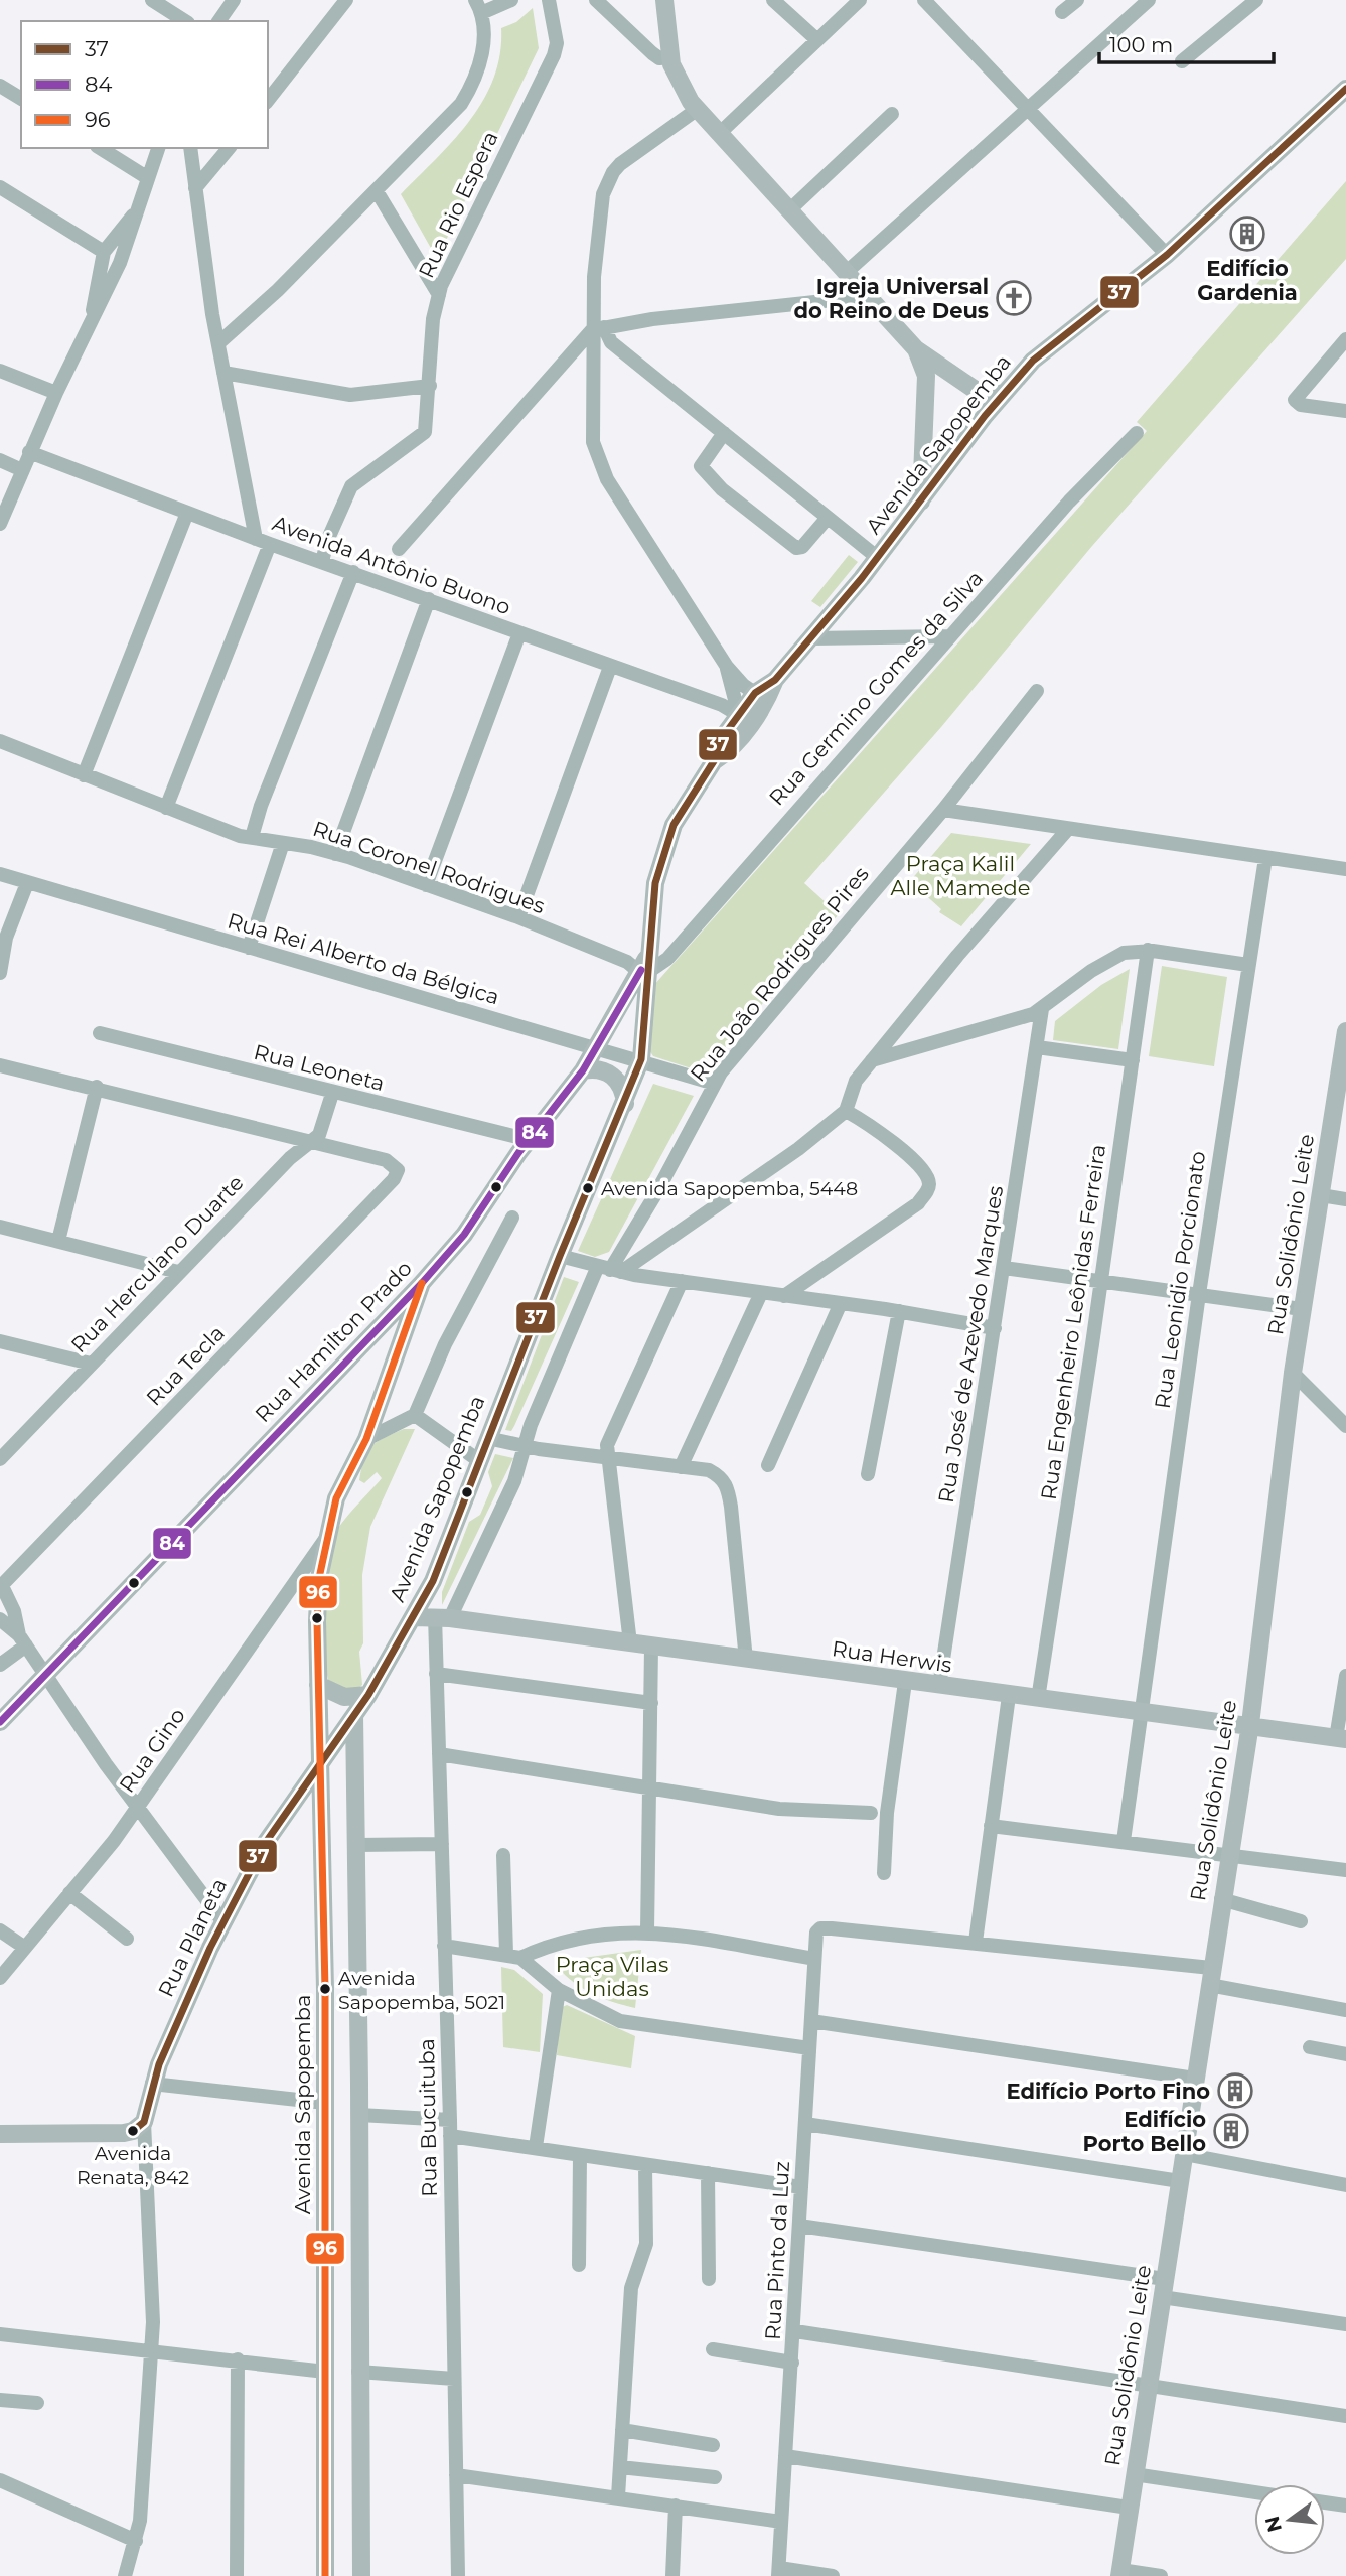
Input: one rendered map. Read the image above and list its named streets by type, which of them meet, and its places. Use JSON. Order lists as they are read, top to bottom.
{
  "streets": {
    "main road": [
      "Avenida Sapopemba",
      "Rua Solidônio Leite",
      "Rua Hamilton Prado",
      "Rua Herwis",
      "Rua Planeta"
    ],
    "street": [
      "Rua Rio Espera",
      "Avenida Antônio Buono",
      "Rua Germino Gomes da Silva",
      "Rua Coronel Rodrigues",
      "Rua Rei Alberto da Bélgica",
      "Rua João Rodrigues Pires",
      "Rua Leoneta",
      "Rua Herculano Duarte",
      "Rua Leonidio Porcionato",
      "Rua Engenheiro Leônidas Ferreira",
      "Rua José de Azevedo Marques",
      "Rua Tecla",
      "Rua Gino",
      "Rua Bucuituba",
      "Rua Pinto da Luz"
    ]
  },
  "crossings": [
    ["Rua Rio Espera", "Avenida Antônio Buono"],
    ["Avenida Sapopemba", "Avenida Antônio Buono"],
    ["Avenida Sapopemba", "Rua Germino Gomes da Silva"],
    ["Avenida Sapopemba", "Rua Coronel Rodrigues"],
    ["Avenida Sapopemba", "Rua Rei Alberto da Bélgica"],
    ["Avenida Sapopemba", "Rua João Rodrigues Pires"],
    ["Avenida Sapopemba", "Rua Hamilton Prado"],
    ["Avenida Sapopemba", "Rua Herwis"],
    ["Avenida Sapopemba", "Rua Gino"],
    ["Avenida Sapopemba", "Rua Planeta"],
    ["Avenida Sapopemba", "Rua Bucuituba"],
    ["Rua Germino Gomes da Silva", "Rua Coronel Rodrigues"],
    ["Rua Germino Gomes da Silva", "Rua Hamilton Prado"],
    ["Rua Coronel Rodrigues", "Rua Hamilton Prado"],
    ["Rua Rei Alberto da Bélgica", "Rua João Rodrigues Pires"],
    ["Rua Rei Alberto da Bélgica", "Rua Hamilton Prado"],
    ["Rua João Rodrigues Pires", "Rua Herwis"],
    ["Rua João Rodrigues Pires", "Rua Bucuituba"],
    ["Rua Leoneta", "Rua Herculano Duarte"],
    ["Rua Leoneta", "Rua Hamilton Prado"],
    ["Rua Solidônio Leite", "Rua Herwis"],
    ["Rua Herculano Duarte", "Rua Tecla"],
    ["Rua Leonidio Porcionato", "Rua Herwis"],
    ["Rua Engenheiro Leônidas Ferreira", "Rua Herwis"],
    ["Rua José de Azevedo Marques", "Rua Herwis"],
    ["Rua Herwis", "Rua Bucuituba"]
  ],
  "parks": ["Praça Kalil Alle Mamede", "Praça Vilas Unidas"],
  "places": {
    "building": ["Edifício Gardenia", "Edifício Porto Fino", "Edifício Porto Bello"],
    "church": ["Igreja Universal do Reino de Deus"],
    "other": ["Avenida Sapopemba, 5448", "Avenida Sapopemba, 5021", "Avenida Renata, 842"]
  },
  "lines": ["transit line 37", "transit line 84", "transit line 96"],
  "legend": ["37", "84", "96"],
  "scale_bar": "100 m",
  "north": "left"
}
